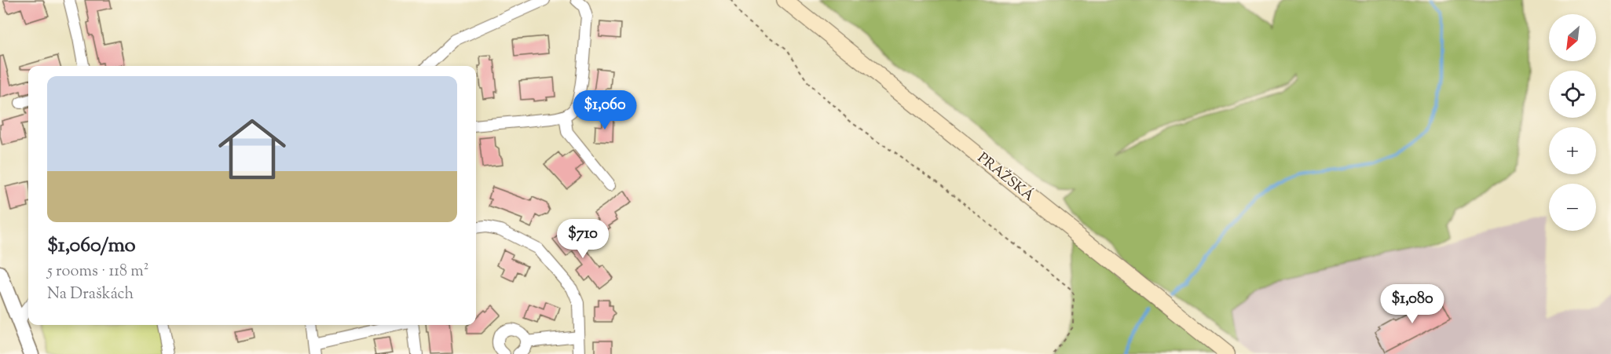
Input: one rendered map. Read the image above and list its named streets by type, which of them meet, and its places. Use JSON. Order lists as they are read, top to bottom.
{
  "streets": {
    "main road": ["PRAŽSKÁ"]
  },
  "north": "bottom left",
  "page": {
    "map_buttons": ["+", "−"],
    "list": [
      {
        "name": "$1,060/mo",
        "note": "5 rooms · 118 m² · Na Draškách"
      }
    ],
    "price": ["$1,060", "$710", "$1,080"]
  }
}
